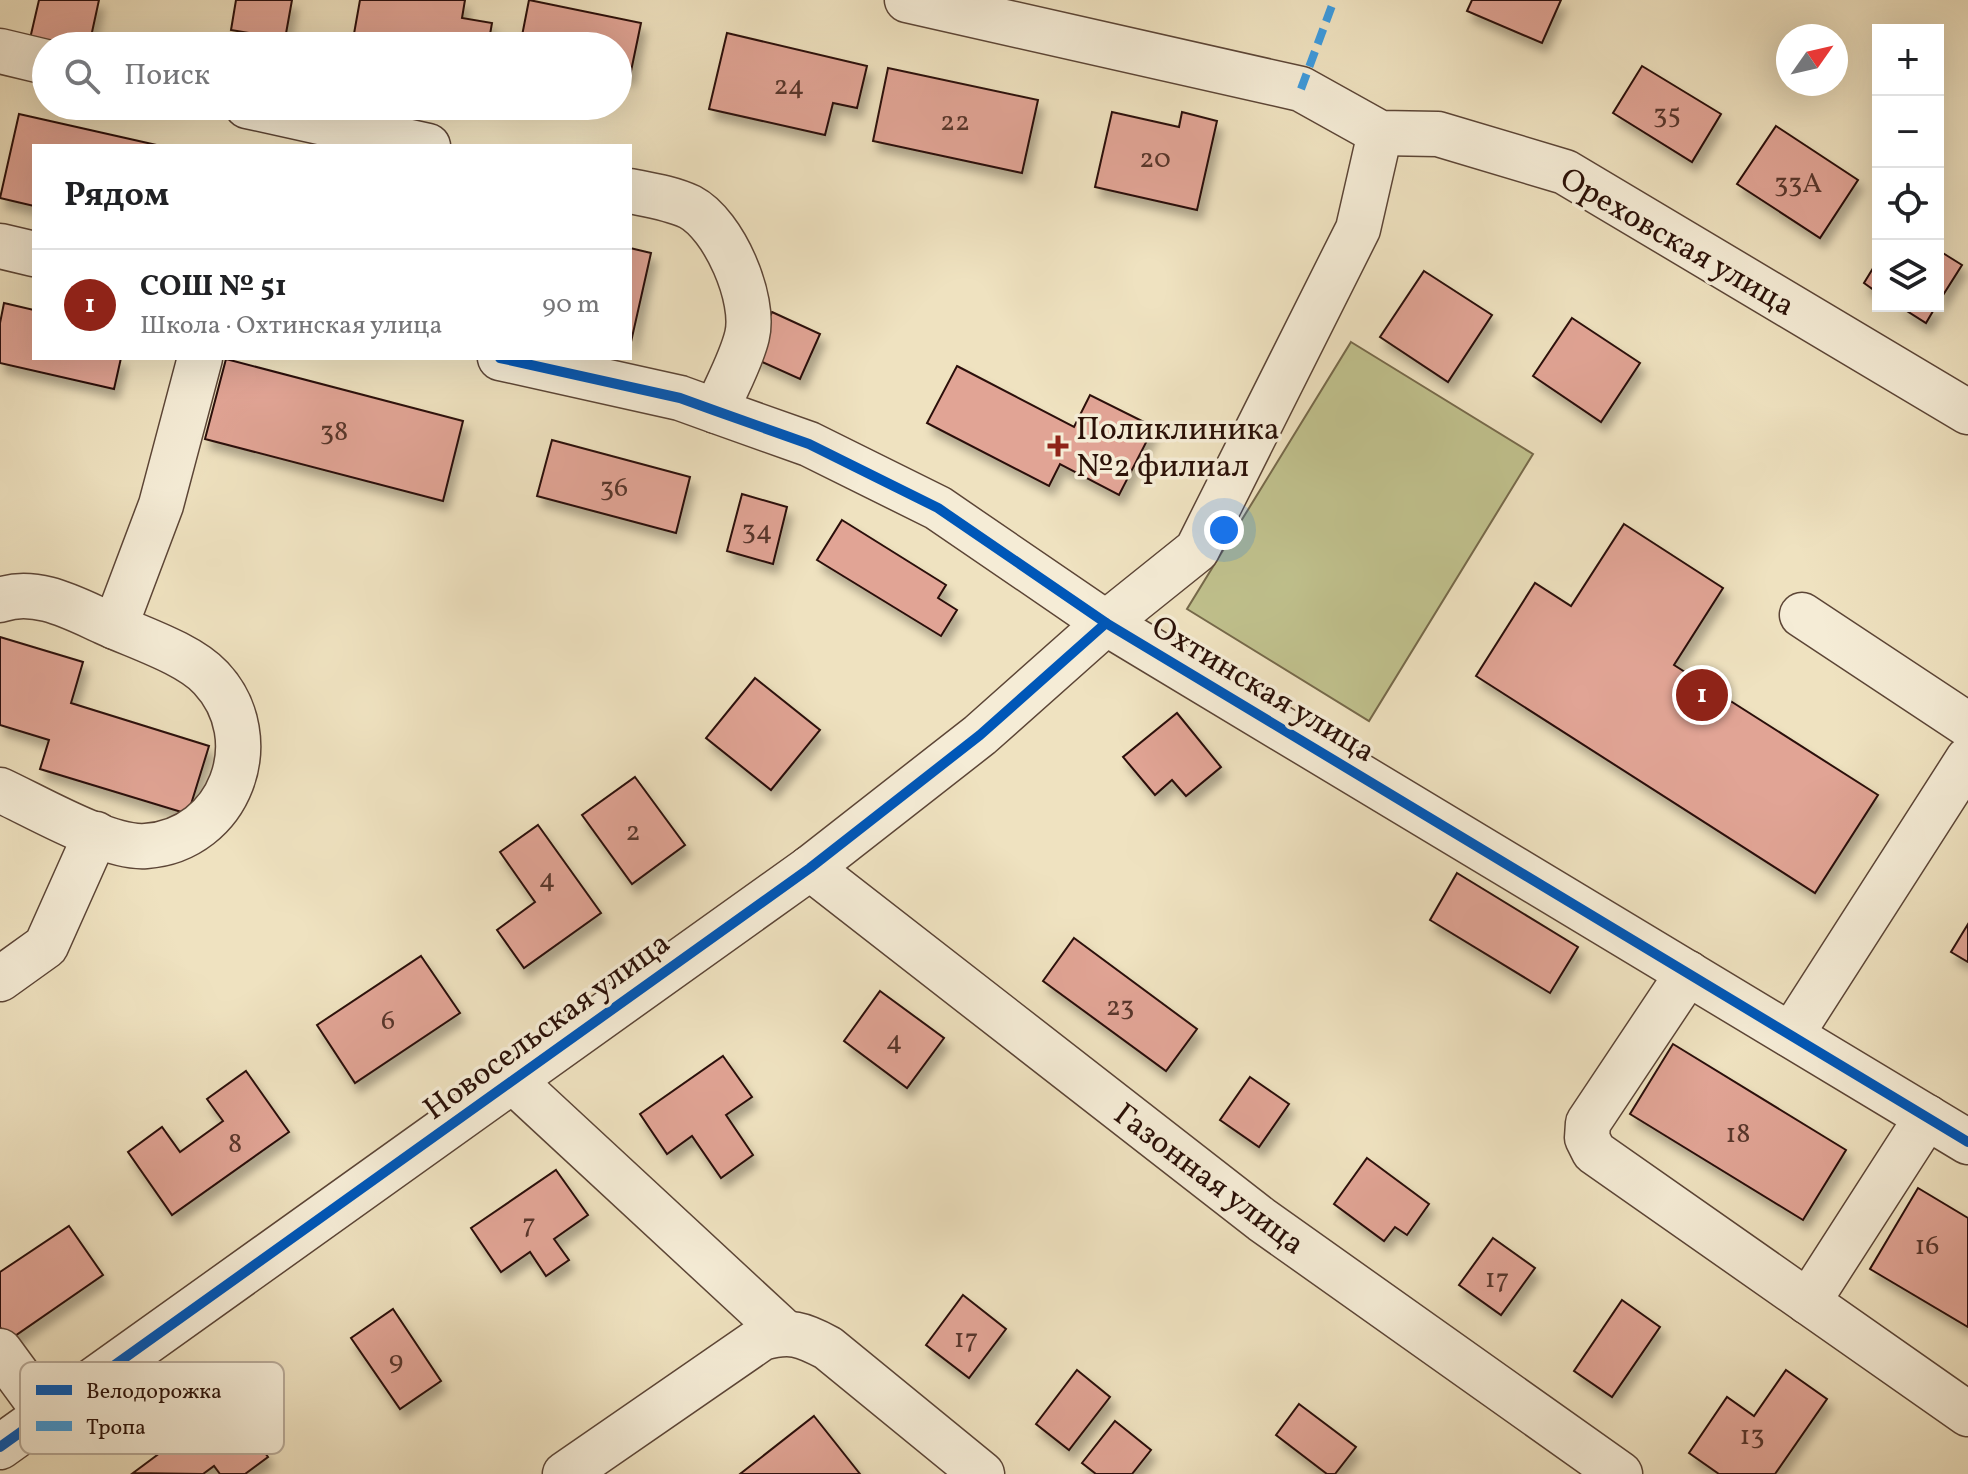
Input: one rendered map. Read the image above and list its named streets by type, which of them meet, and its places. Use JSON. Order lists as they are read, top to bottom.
{
  "streets": {
    "street": [
      "Ореховская улица",
      "Охтинская улица",
      "Новосельская улица",
      "Газонная улица"
    ]
  },
  "crossings": [
    ["Ореховская улица", "Новосельская улица"],
    ["Охтинская улица", "Новосельская улица"],
    ["Новосельская улица", "Газонная улица"]
  ],
  "places": {
    "health": ["Поликлиника №2 филиал"]
  },
  "house_numbers": [
    "24",
    "35",
    "22",
    "20",
    "33А",
    "38",
    "36",
    "34",
    "2",
    "4",
    "23",
    "6",
    "4",
    "18",
    "8",
    "7",
    "16",
    "17",
    "17",
    "9",
    "13"
  ],
  "legend": ["Велодорожка", "Тропа"],
  "north": "top right",
  "page": {
    "map_buttons": ["+", "−"],
    "search": "Поиск",
    "heading": "Рядом",
    "list": [
      {
        "mark": "1",
        "name": "СОШ № 51",
        "note": "Школа · Охтинская улица",
        "value": "90 m"
      }
    ],
    "pins": "1"
  }
}
